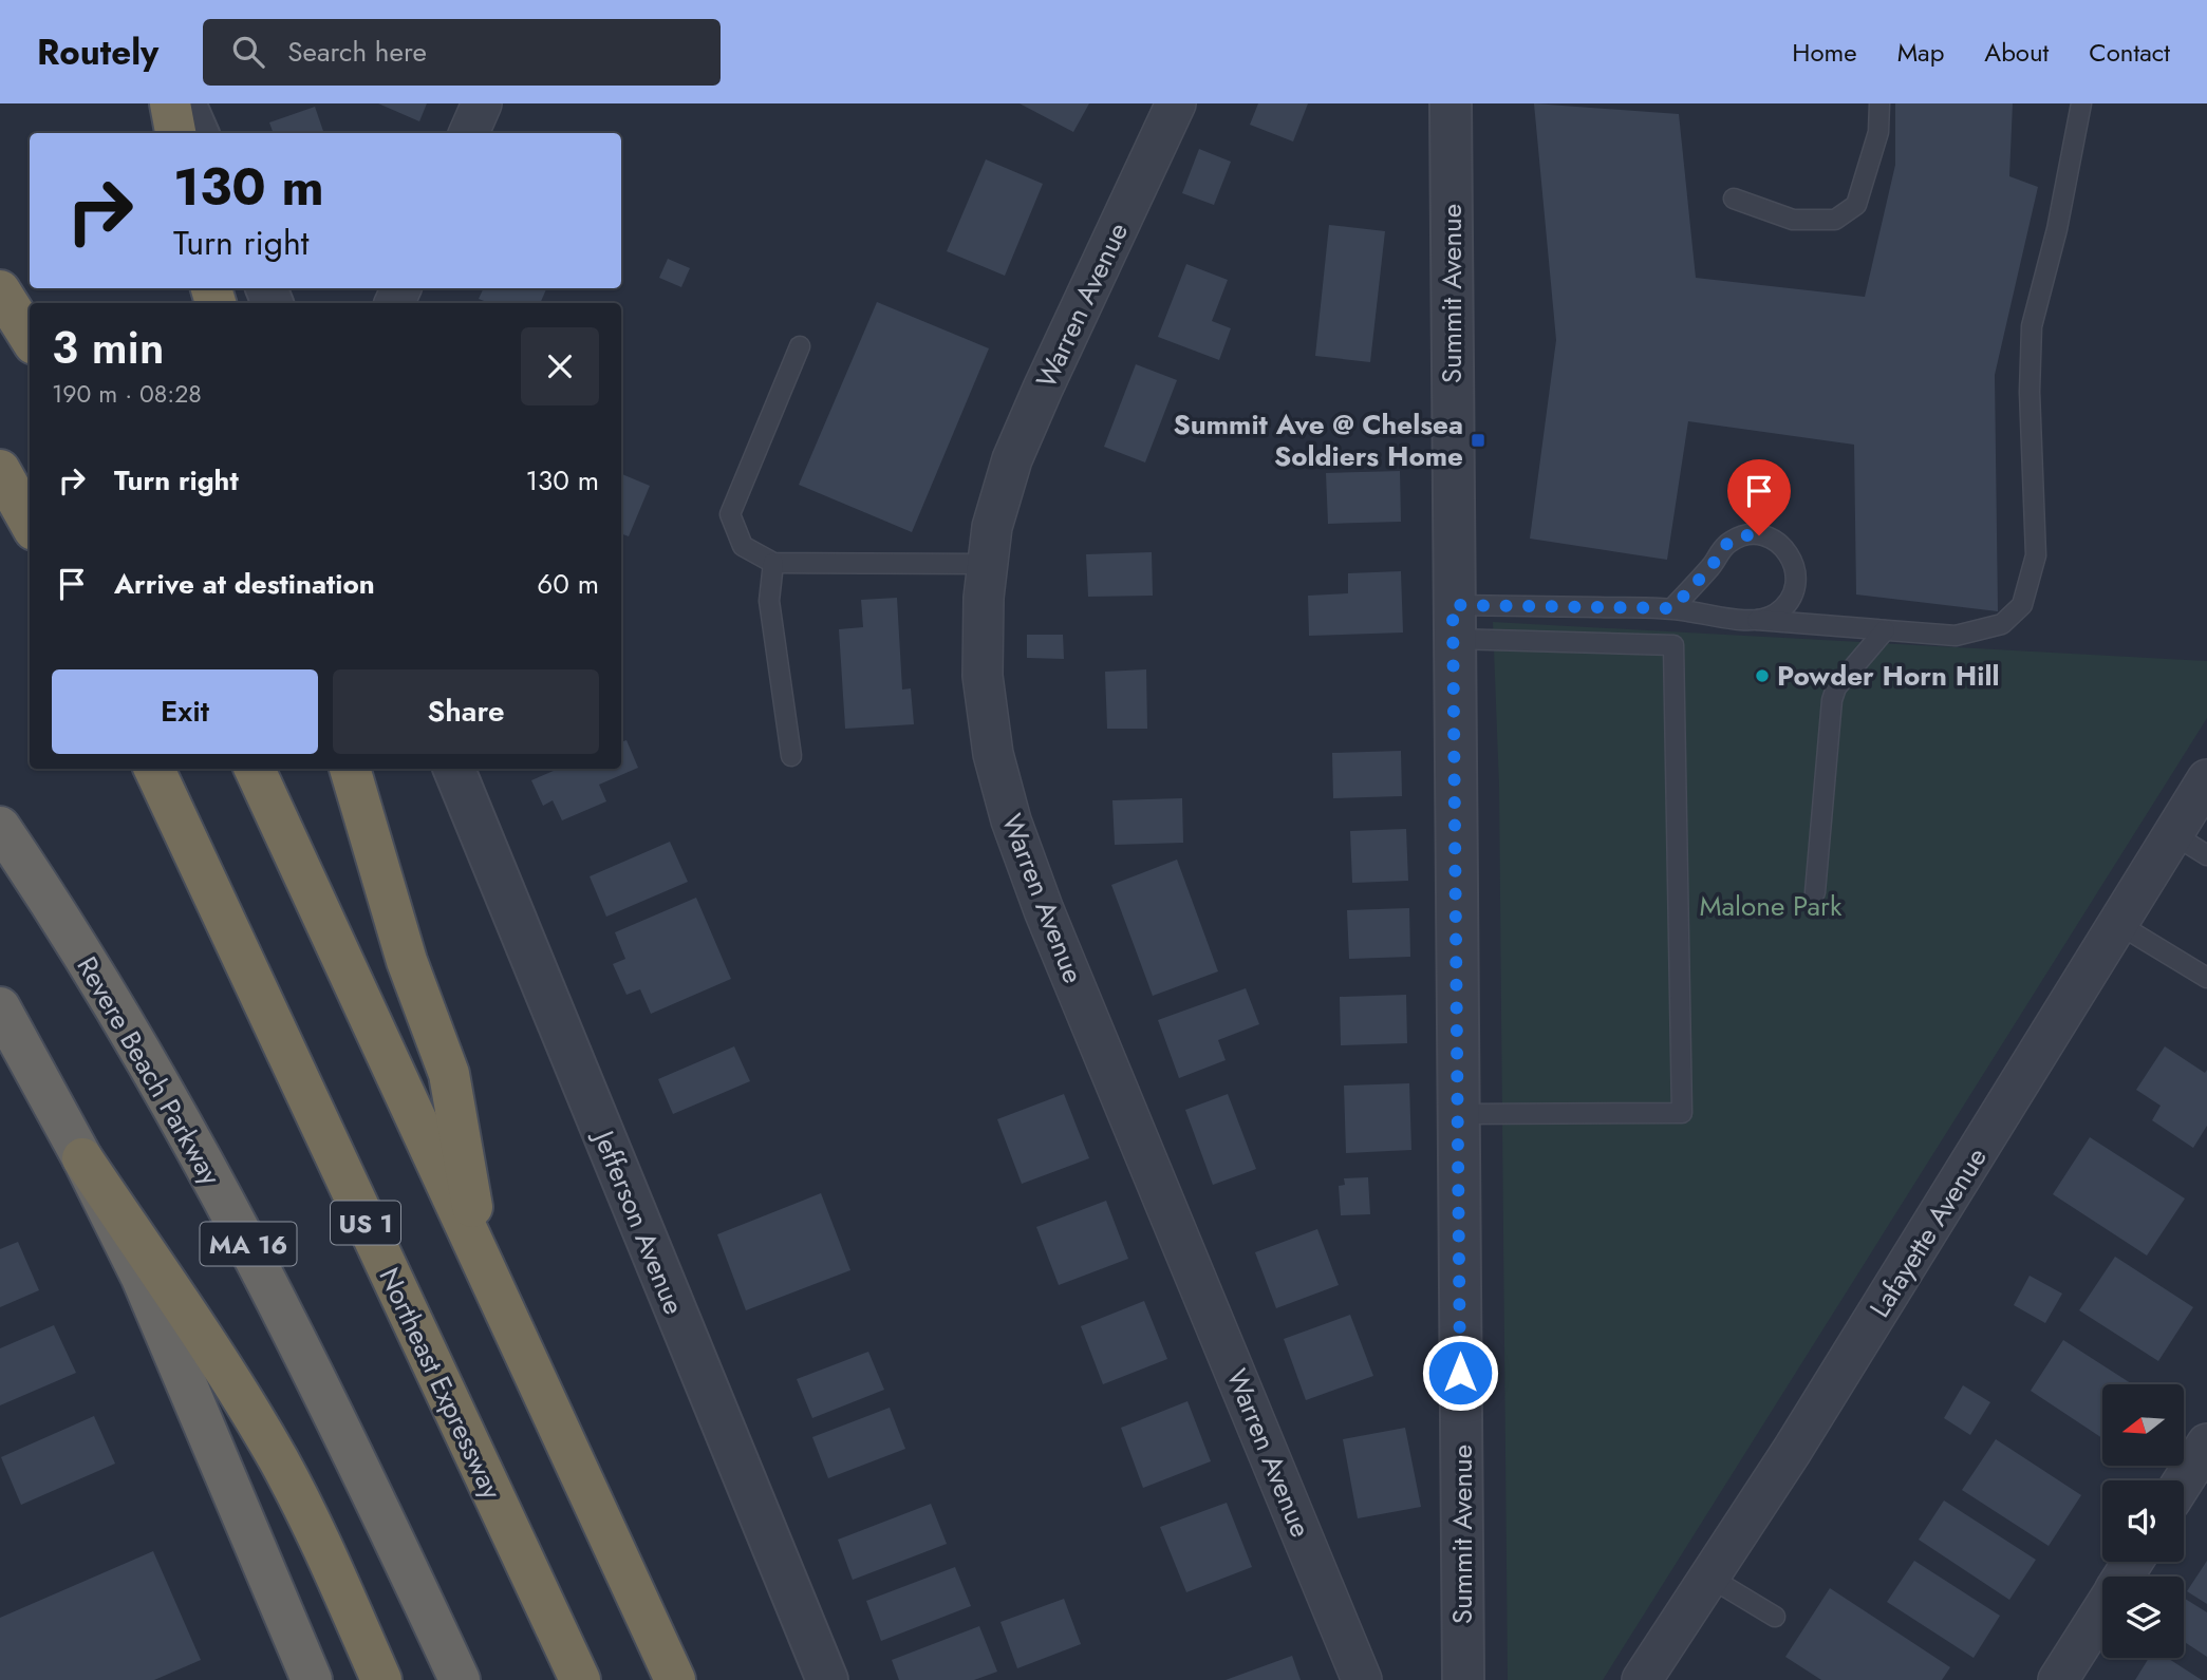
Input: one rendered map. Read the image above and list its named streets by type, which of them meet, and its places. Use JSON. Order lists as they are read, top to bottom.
{
  "streets": {
    "highway": [
      "Revere Beach Parkway",
      "US 1",
      "MA 16",
      "Northeast Expressway"
    ],
    "street": [
      "Summit Avenue",
      "Warren Avenue",
      "Jefferson Avenue",
      "Lafayette Avenue"
    ]
  },
  "parks": ["Malone Park"],
  "places": {
    "transit": ["Summit Ave @ Chelsea Soldiers Home"],
    "other": ["Powder Horn Hill"]
  },
  "north": "left",
  "page": {
    "header": "Routely",
    "search": "Search here",
    "nav": [
      "Home",
      "Map",
      "About",
      "Contact"
    ],
    "turn": ["130 m", "Turn right"],
    "heading": ["3 min", "190 m · 08:28"],
    "list": [
      {
        "name": "Turn right",
        "value": "130 m"
      },
      {
        "name": "Arrive at destination",
        "value": "60 m"
      }
    ],
    "buttons": ["Exit", "Share"]
  }
}
